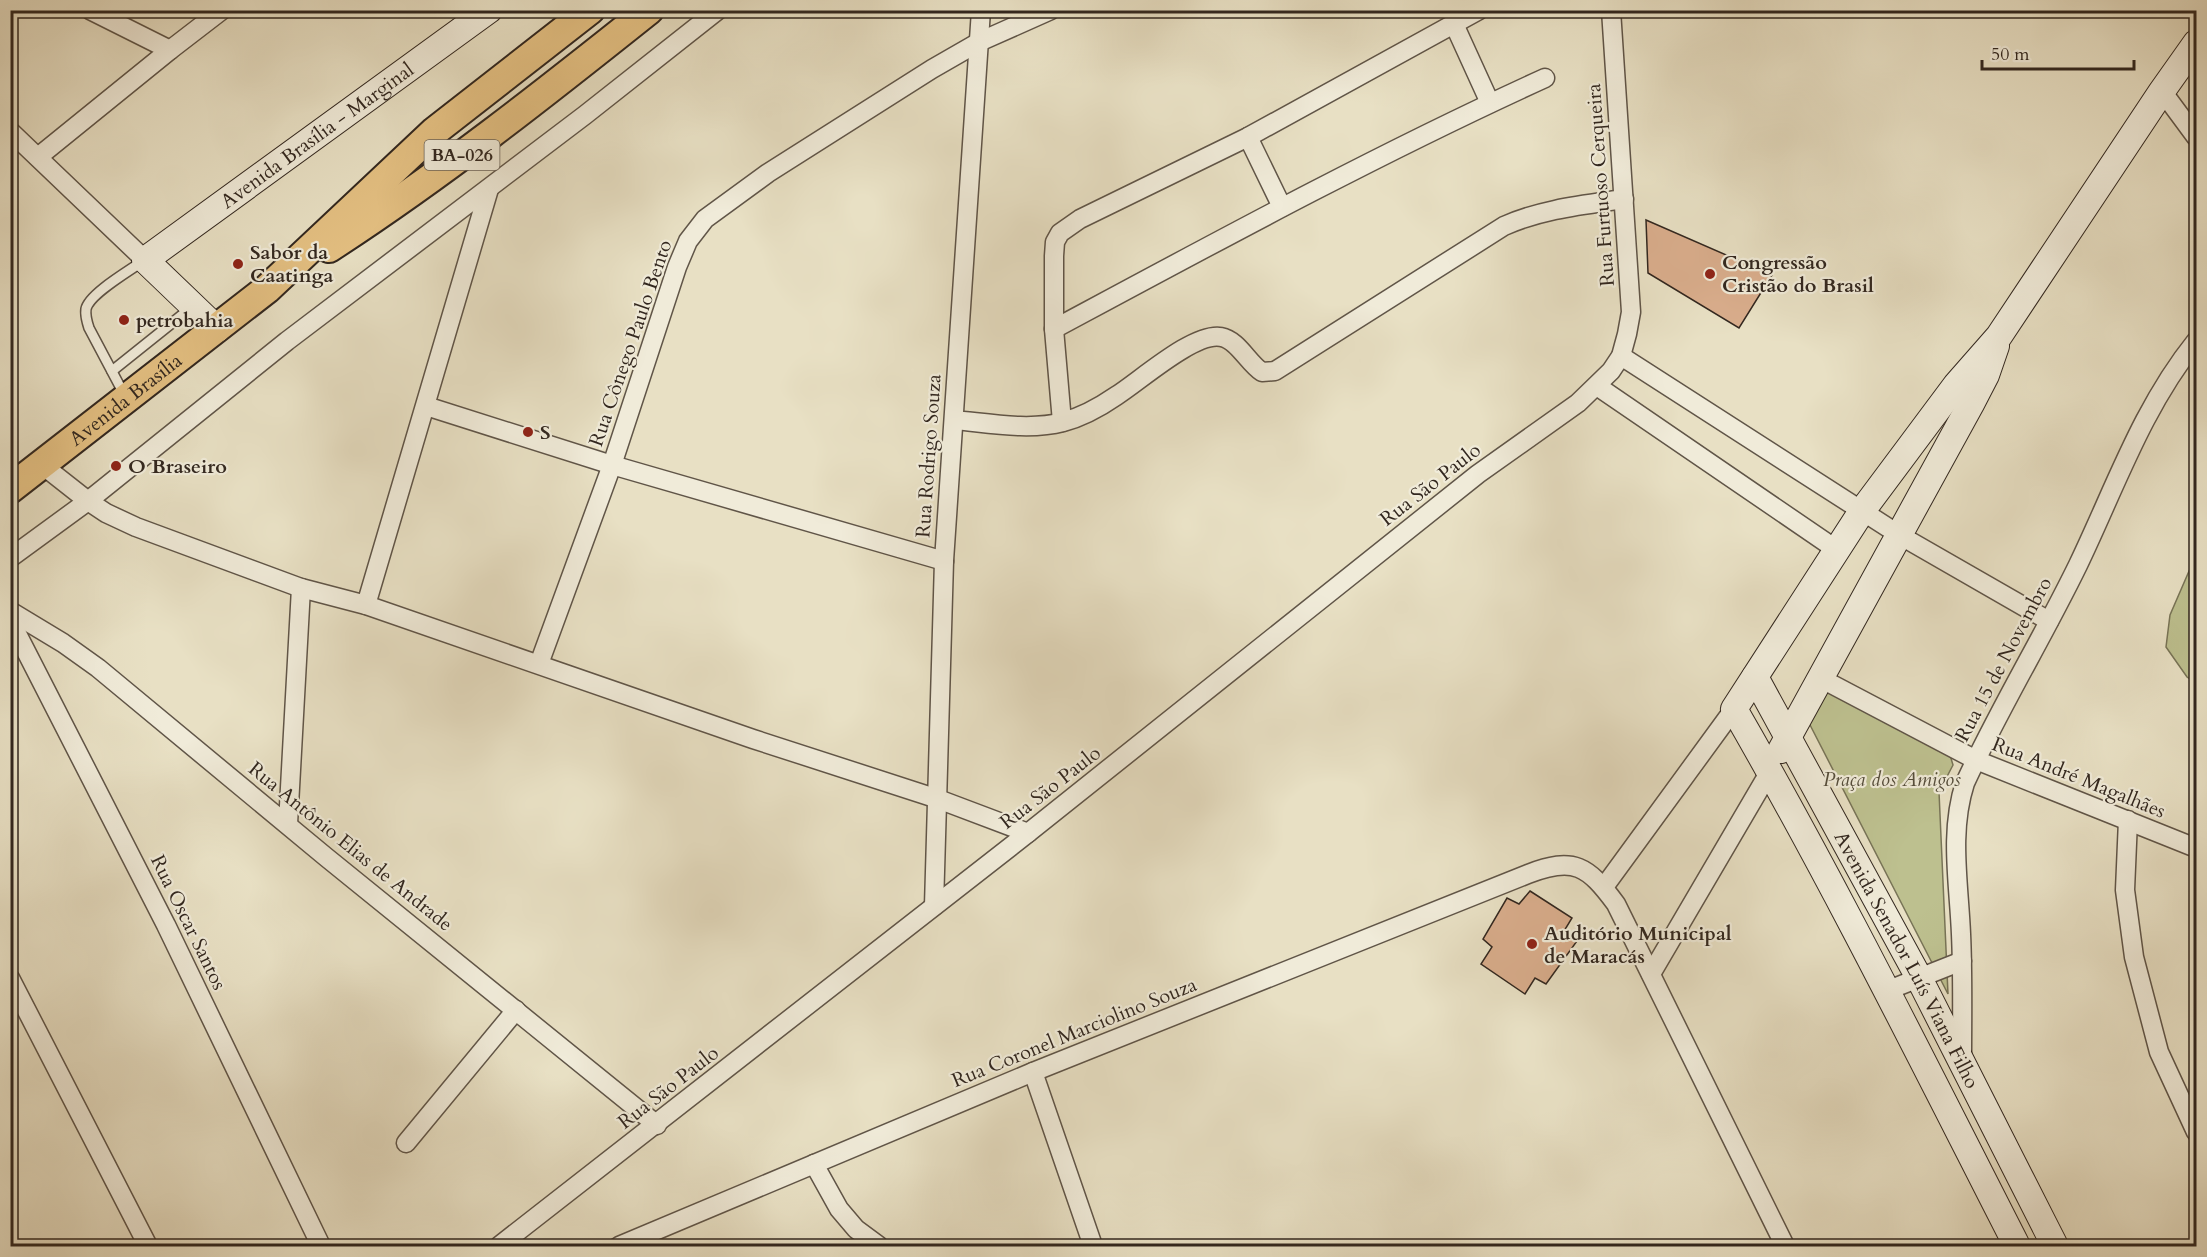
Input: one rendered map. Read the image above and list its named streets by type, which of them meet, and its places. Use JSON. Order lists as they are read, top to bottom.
{
  "streets": {
    "main road": [
      "Avenida Brasília - Marginal",
      "BA-026",
      "Avenida Brasília",
      "Avenida Senador Luís Viana Filho"
    ],
    "street": [
      "Rua Furtuoso Cerqueira",
      "Rua Cônego Paulo Bento",
      "Rua Rodrigo Souza",
      "Rua São Paulo",
      "Rua 15 de Novembro",
      "Rua André Magalhães",
      "Rua Antônio Elias de Andrade",
      "Rua Oscar Santos",
      "Rua Coronel Marciolino Souza"
    ]
  },
  "crossings": [
    ["Rua Furtuoso Cerqueira", "Rua São Paulo"],
    ["Rua Cônego Paulo Bento", "Rua Rodrigo Souza"],
    ["Rua Rodrigo Souza", "Rua São Paulo"],
    ["Rua São Paulo", "Rua Antônio Elias de Andrade"],
    ["Rua 15 de Novembro", "Rua André Magalhães"],
    ["Rua 15 de Novembro", "Avenida Senador Luís Viana Filho"]
  ],
  "parks": ["Praça dos Amigos"],
  "places": [
    "Sabor da Caatinga",
    "Congressão Cristão do Brasil",
    "petrobahia",
    "S",
    "O Braseiro",
    "Auditório Municipal de Maracás"
  ],
  "scale_bar": "50 m"
}
